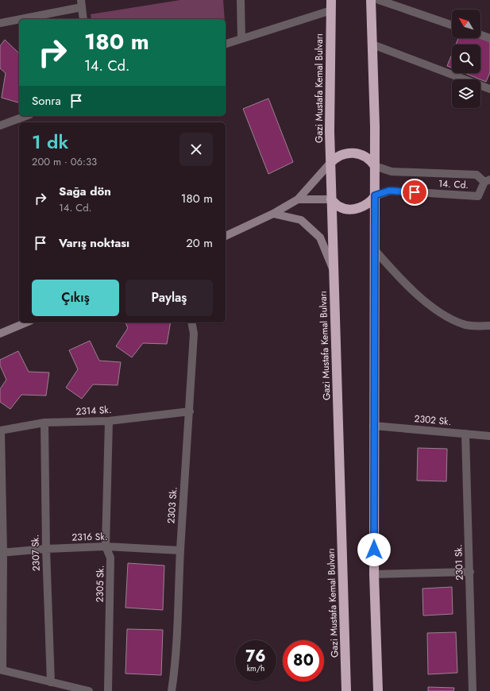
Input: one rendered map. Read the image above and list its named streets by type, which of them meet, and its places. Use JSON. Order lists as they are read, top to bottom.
{
  "streets": {
    "highway": ["Gazi Mustafa Kemal Bulvarı"],
    "street": [
      "14. Cd.",
      "2314 Sk.",
      "2302 Sk.",
      "2303 Sk.",
      "2316 Sk.",
      "2307 Sk.",
      "2301 Sk.",
      "2305 Sk."
    ]
  },
  "crossings": [
    ["Gazi Mustafa Kemal Bulvarı", "14. Cd."],
    ["2314 Sk.", "2303 Sk."],
    ["2314 Sk.", "2307 Sk."],
    ["2314 Sk.", "2305 Sk."],
    ["2302 Sk.", "2301 Sk."],
    ["2303 Sk.", "2316 Sk."],
    ["2316 Sk.", "2307 Sk."],
    ["2316 Sk.", "2305 Sk."]
  ],
  "north": "top left",
  "page": {
    "turn": ["180 m", "14. Cd."],
    "then": "Sonra",
    "heading": ["1 dk", "200 m · 06:33"],
    "list": [
      {
        "name": "Sağa dön",
        "note": "14. Cd.",
        "value": "180 m"
      },
      {
        "name": "Varış noktası",
        "value": "20 m"
      }
    ],
    "buttons": ["Çıkış", "Paylaş"],
    "speed": "76 km/h",
    "limit": "80"
  }
}
